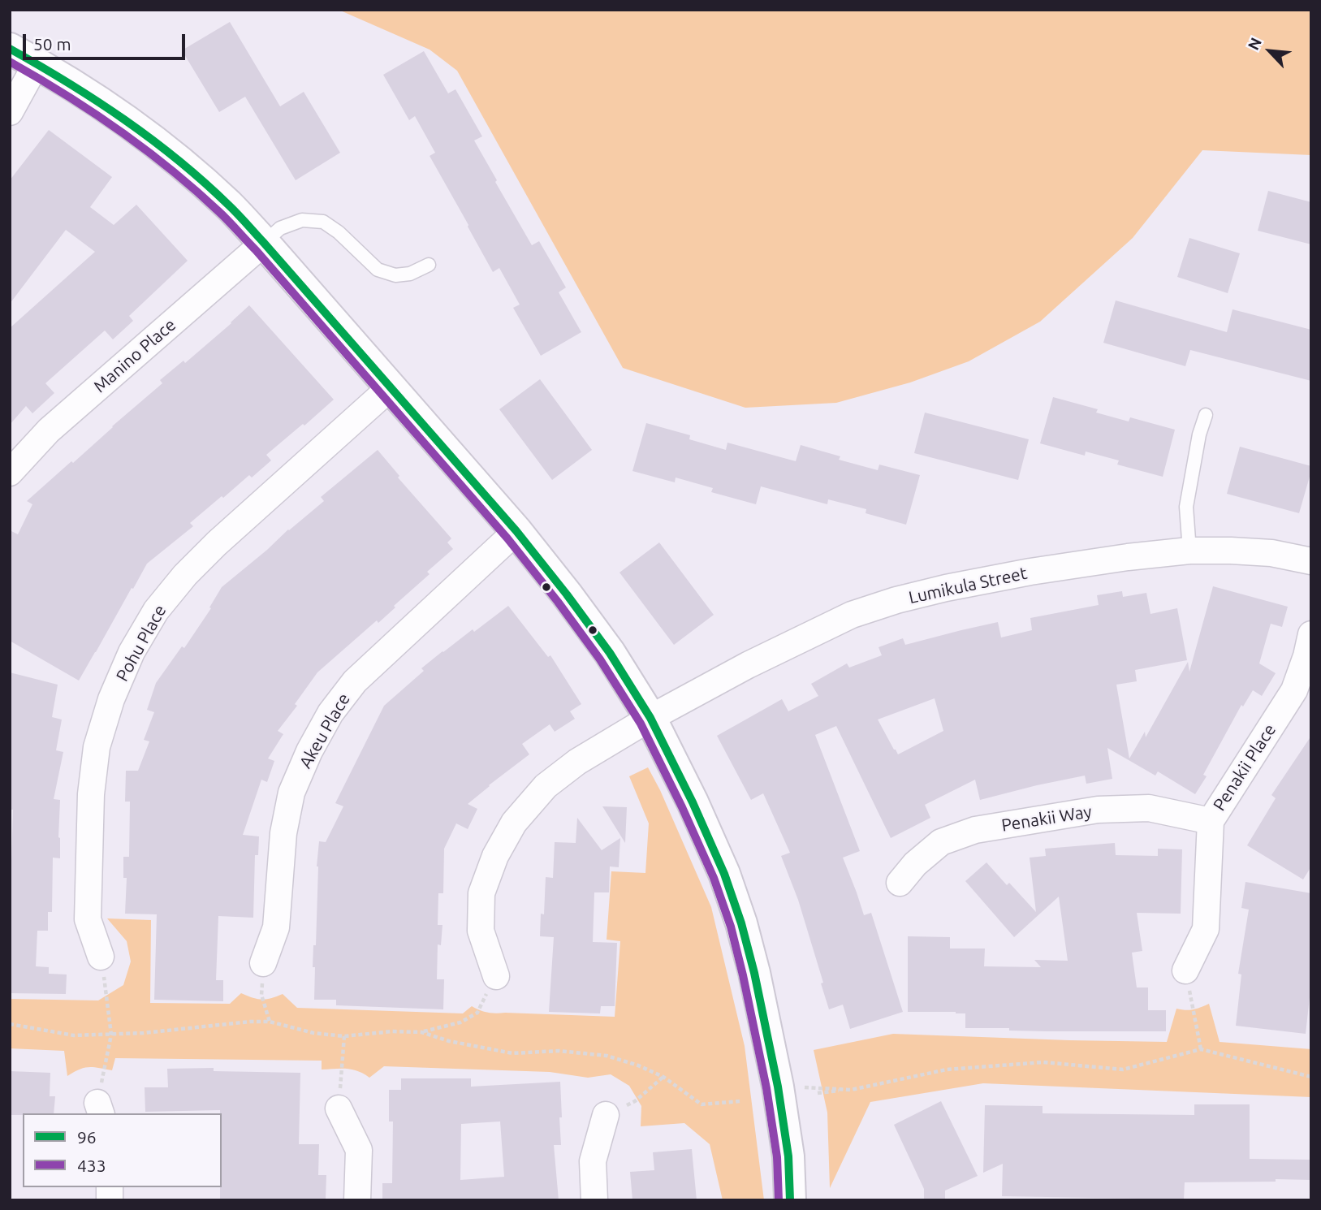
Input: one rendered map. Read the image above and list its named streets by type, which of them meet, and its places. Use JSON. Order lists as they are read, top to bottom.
{
  "streets": {
    "street": [
      "Manino Place",
      "Lumikula Street",
      "Pohu Place",
      "Akeu Place",
      "Penakii Place",
      "Penakii Way"
    ]
  },
  "crossings": [
    ["Penakii Place", "Penakii Way"]
  ],
  "lines": ["transit line 96", "transit line 433"],
  "legend": ["96", "433"],
  "scale_bar": "50 m",
  "north": "top left"
}
